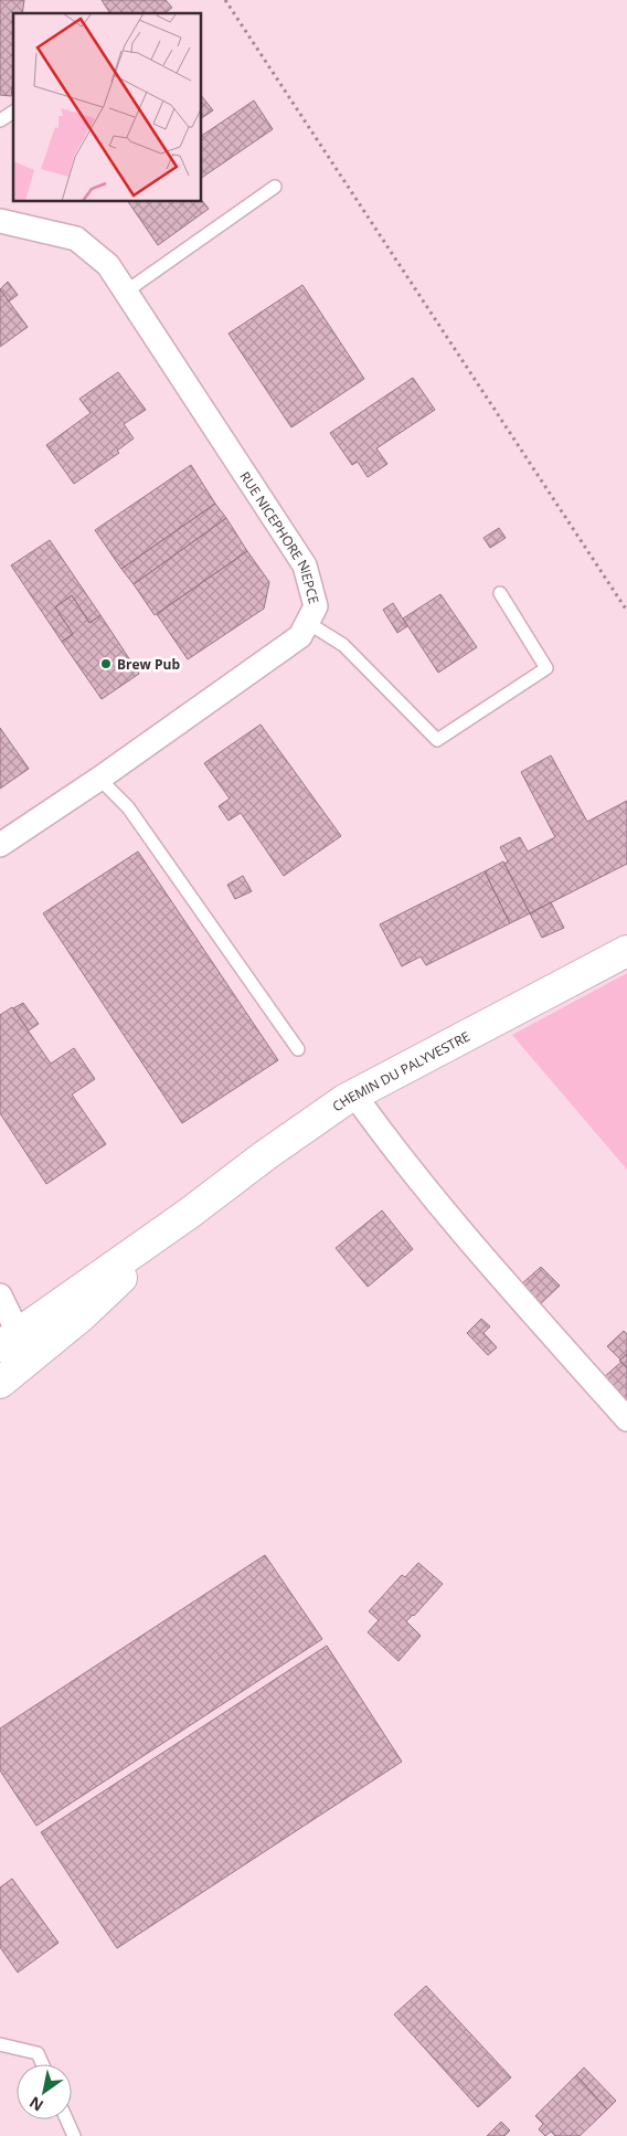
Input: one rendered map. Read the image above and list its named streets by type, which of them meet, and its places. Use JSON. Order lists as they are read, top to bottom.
{
  "streets": {
    "street": ["RUE NICEPHORE NIEPCE", "CHEMIN DU PALYVESTRE"]
  },
  "places": ["Brew Pub"],
  "north": "bottom left"
}
